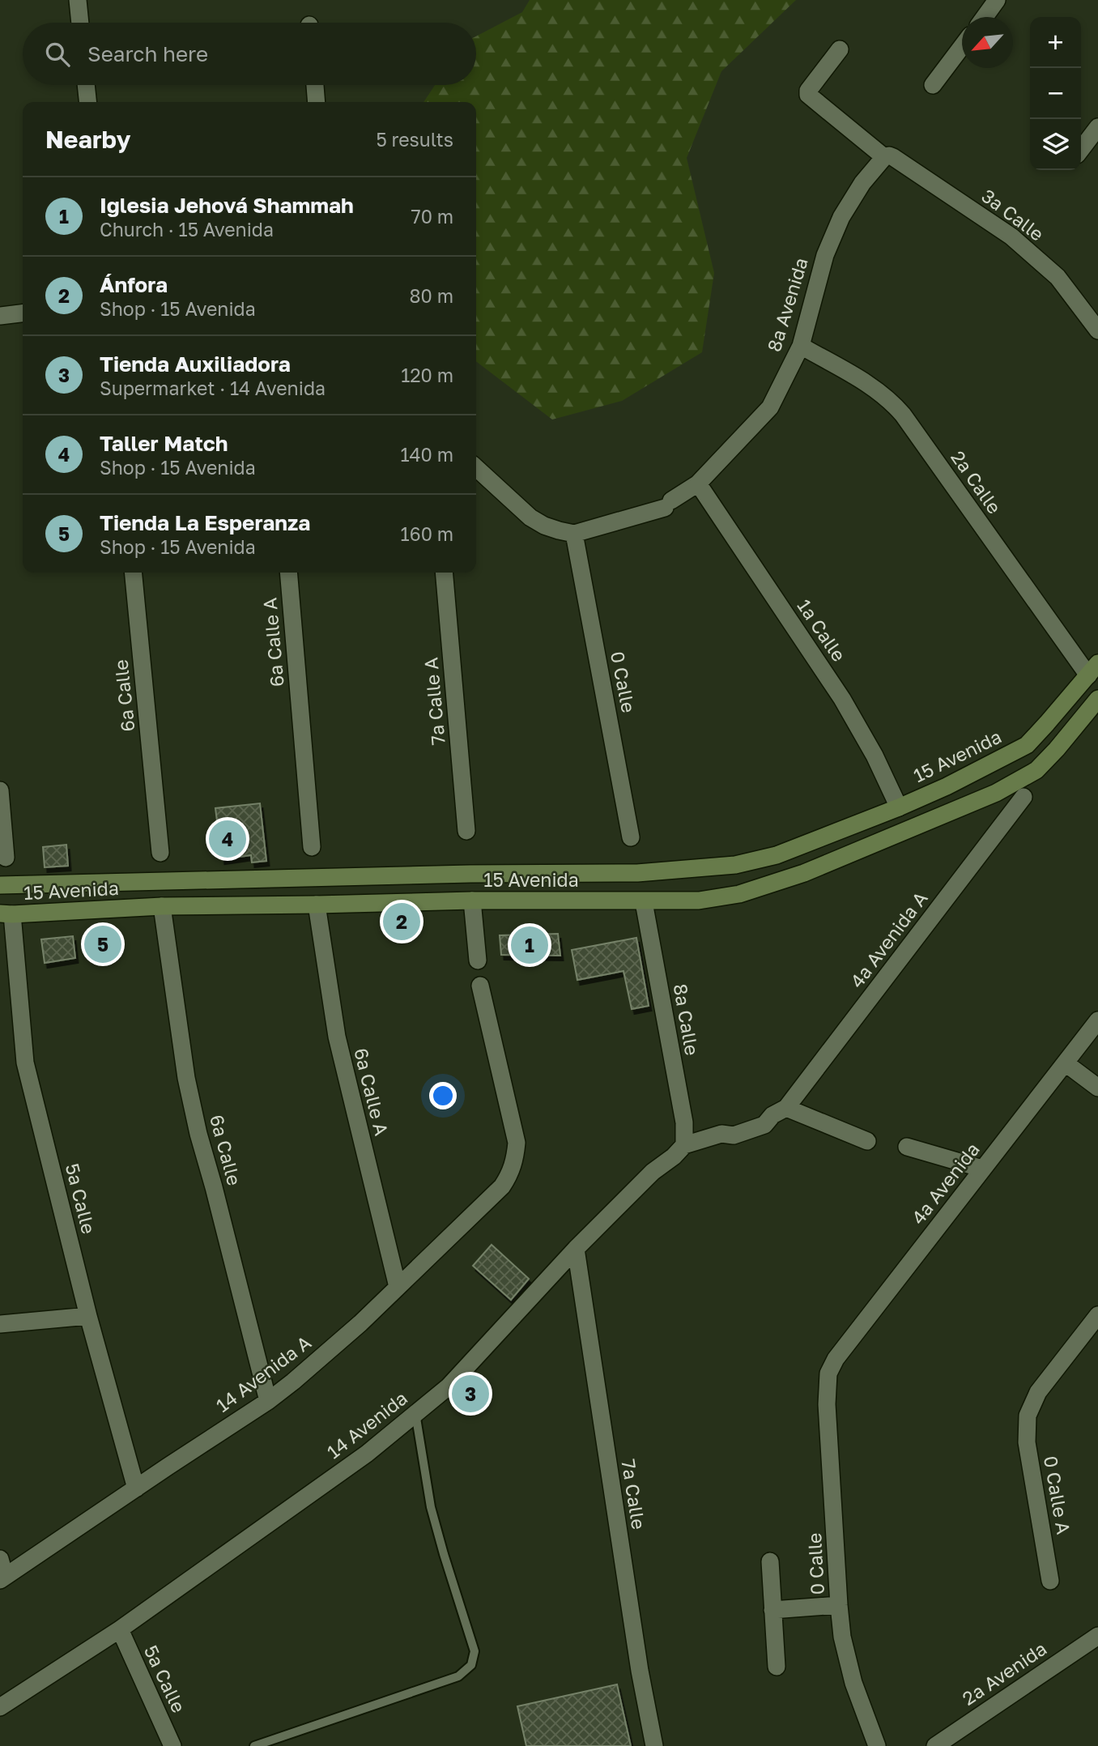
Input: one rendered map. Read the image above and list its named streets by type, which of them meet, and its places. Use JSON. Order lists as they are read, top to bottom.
{
  "streets": {
    "main road": ["15 Avenida"],
    "street": [
      "3a Calle",
      "8a Avenida",
      "2a Calle",
      "1a Calle",
      "6a Calle A",
      "0 Calle",
      "6a Calle",
      "7a Calle A",
      "4a Avenida A",
      "8a Calle",
      "4a Avenida",
      "5a Calle",
      "14 Avenida A",
      "14 Avenida",
      "7a Calle",
      "0 Calle A",
      "2a Avenida"
    ]
  },
  "crossings": [
    ["3a Calle", "8a Avenida"],
    ["8a Avenida", "2a Calle"],
    ["8a Avenida", "1a Calle"],
    ["8a Avenida", "0 Calle"],
    ["2a Calle", "15 Avenida"],
    ["1a Calle", "15 Avenida"],
    ["6a Calle A", "15 Avenida"],
    ["6a Calle A", "14 Avenida A"],
    ["0 Calle", "4a Avenida"],
    ["6a Calle", "15 Avenida"],
    ["6a Calle", "14 Avenida A"],
    ["15 Avenida", "8a Calle"],
    ["15 Avenida", "5a Calle"],
    ["4a Avenida A", "14 Avenida"],
    ["8a Calle", "14 Avenida"],
    ["5a Calle", "14 Avenida A"],
    ["5a Calle", "14 Avenida"],
    ["14 Avenida", "7a Calle"]
  ],
  "north": "bottom left",
  "page": {
    "map_buttons": ["+", "−"],
    "search": "Search here",
    "heading": ["Nearby", "5 results"],
    "list": [
      {
        "mark": "1",
        "name": "Iglesia Jehová Shammah",
        "note": "Church · 15 Avenida",
        "value": "70 m"
      },
      {
        "mark": "2",
        "name": "Ánfora",
        "note": "Shop · 15 Avenida",
        "value": "80 m"
      },
      {
        "mark": "3",
        "name": "Tienda Auxiliadora",
        "note": "Supermarket · 14 Avenida",
        "value": "120 m"
      },
      {
        "mark": "4",
        "name": "Taller Match",
        "note": "Shop · 15 Avenida",
        "value": "140 m"
      },
      {
        "mark": "5",
        "name": "Tienda La Esperanza",
        "note": "Shop · 15 Avenida",
        "value": "160 m"
      }
    ],
    "pins": [
      "4",
      "2",
      "5",
      "1",
      "3"
    ]
  }
}
